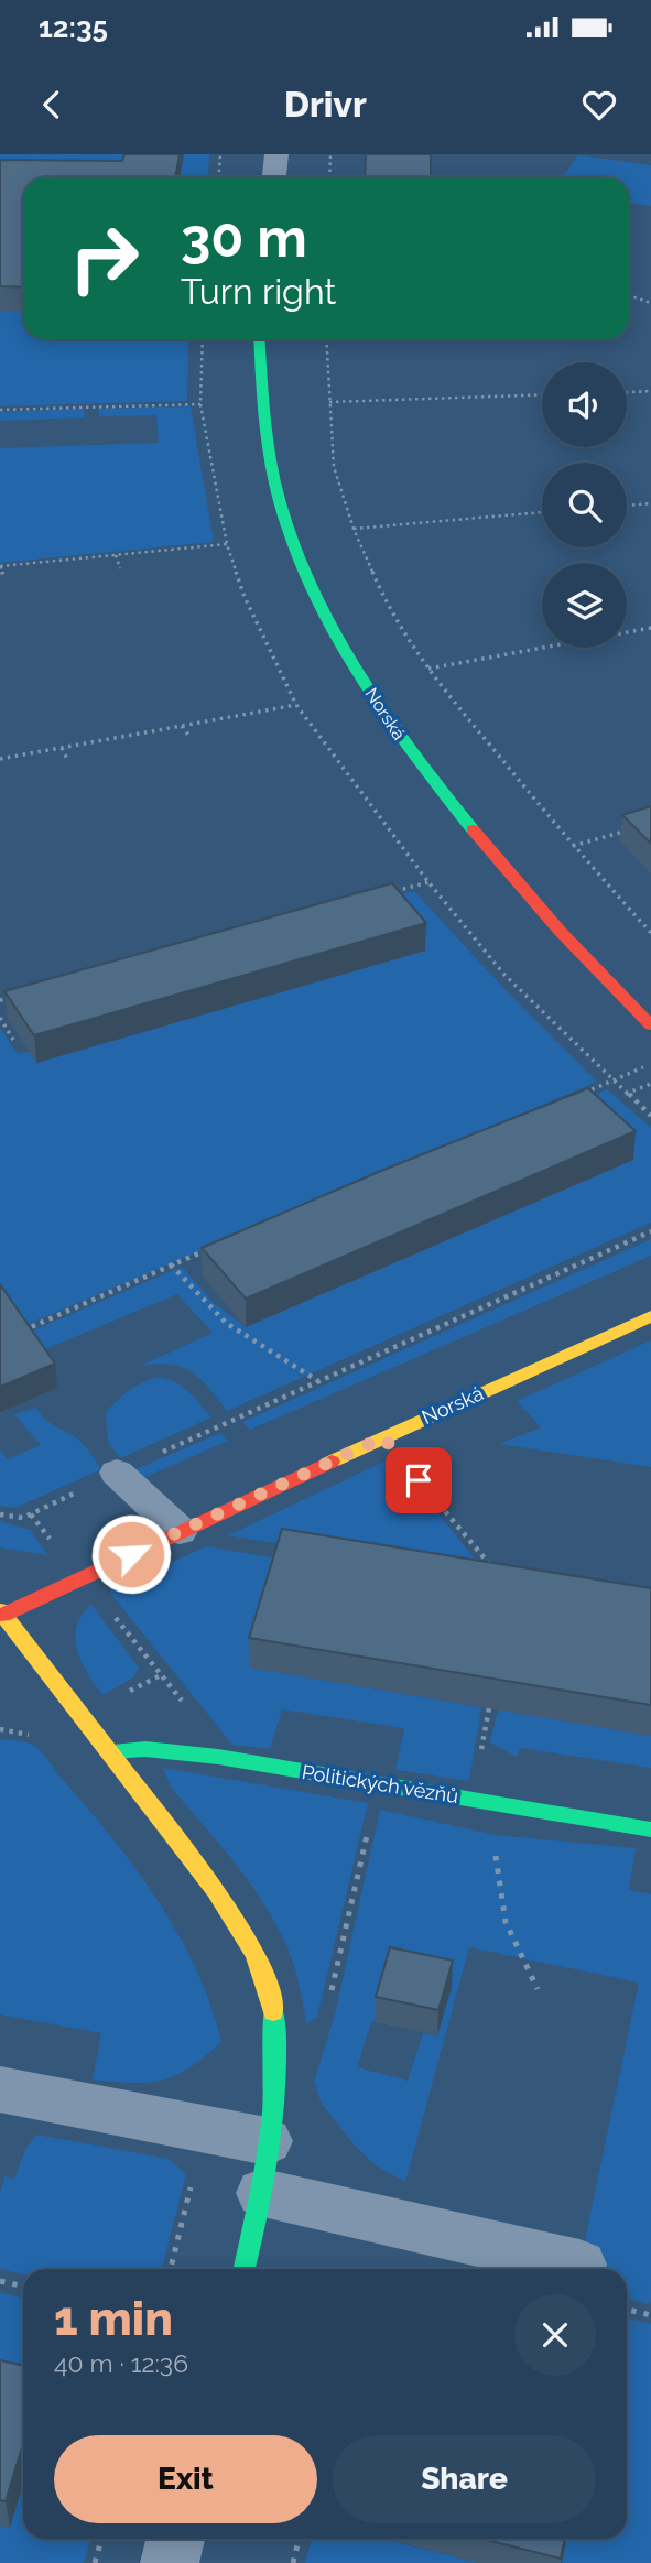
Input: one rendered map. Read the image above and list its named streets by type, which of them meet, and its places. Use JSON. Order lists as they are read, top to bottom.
{
  "streets": {
    "street": ["Norská", "Politických vězňů"]
  },
  "page": {
    "status": "12:35",
    "header": "Drivr",
    "turn": ["30 m", "Turn right"],
    "heading": ["1 min", "40 m · 12:36"],
    "buttons": ["Exit", "Share"]
  }
}
